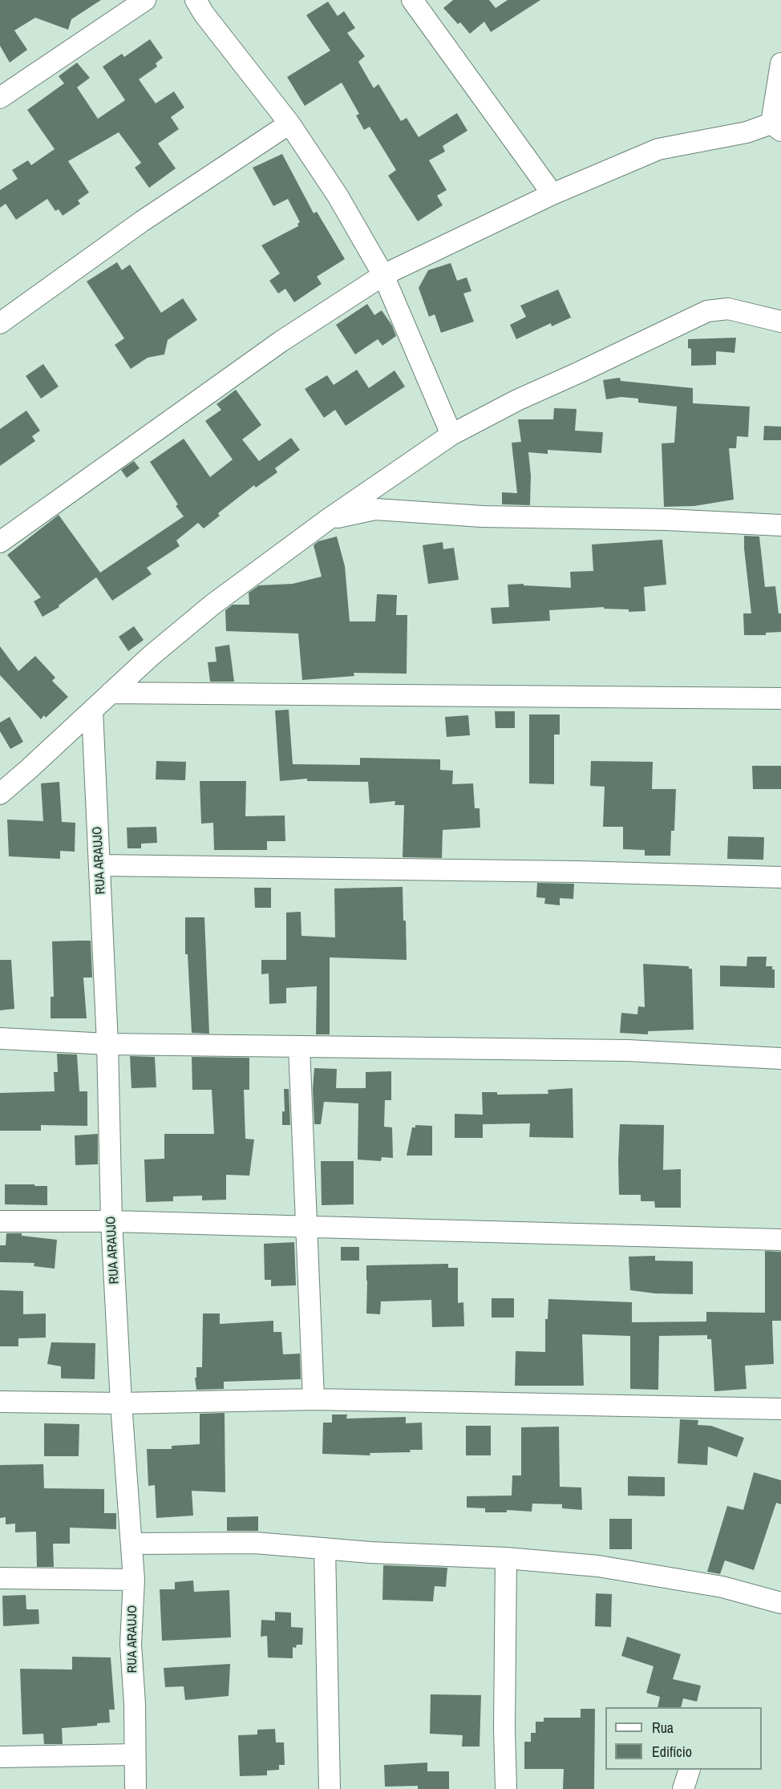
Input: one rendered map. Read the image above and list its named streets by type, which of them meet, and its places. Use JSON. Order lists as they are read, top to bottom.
{
  "streets": {
    "street": ["RUA ARAUJO"]
  },
  "legend": ["Rua", "Edifício"]
}
